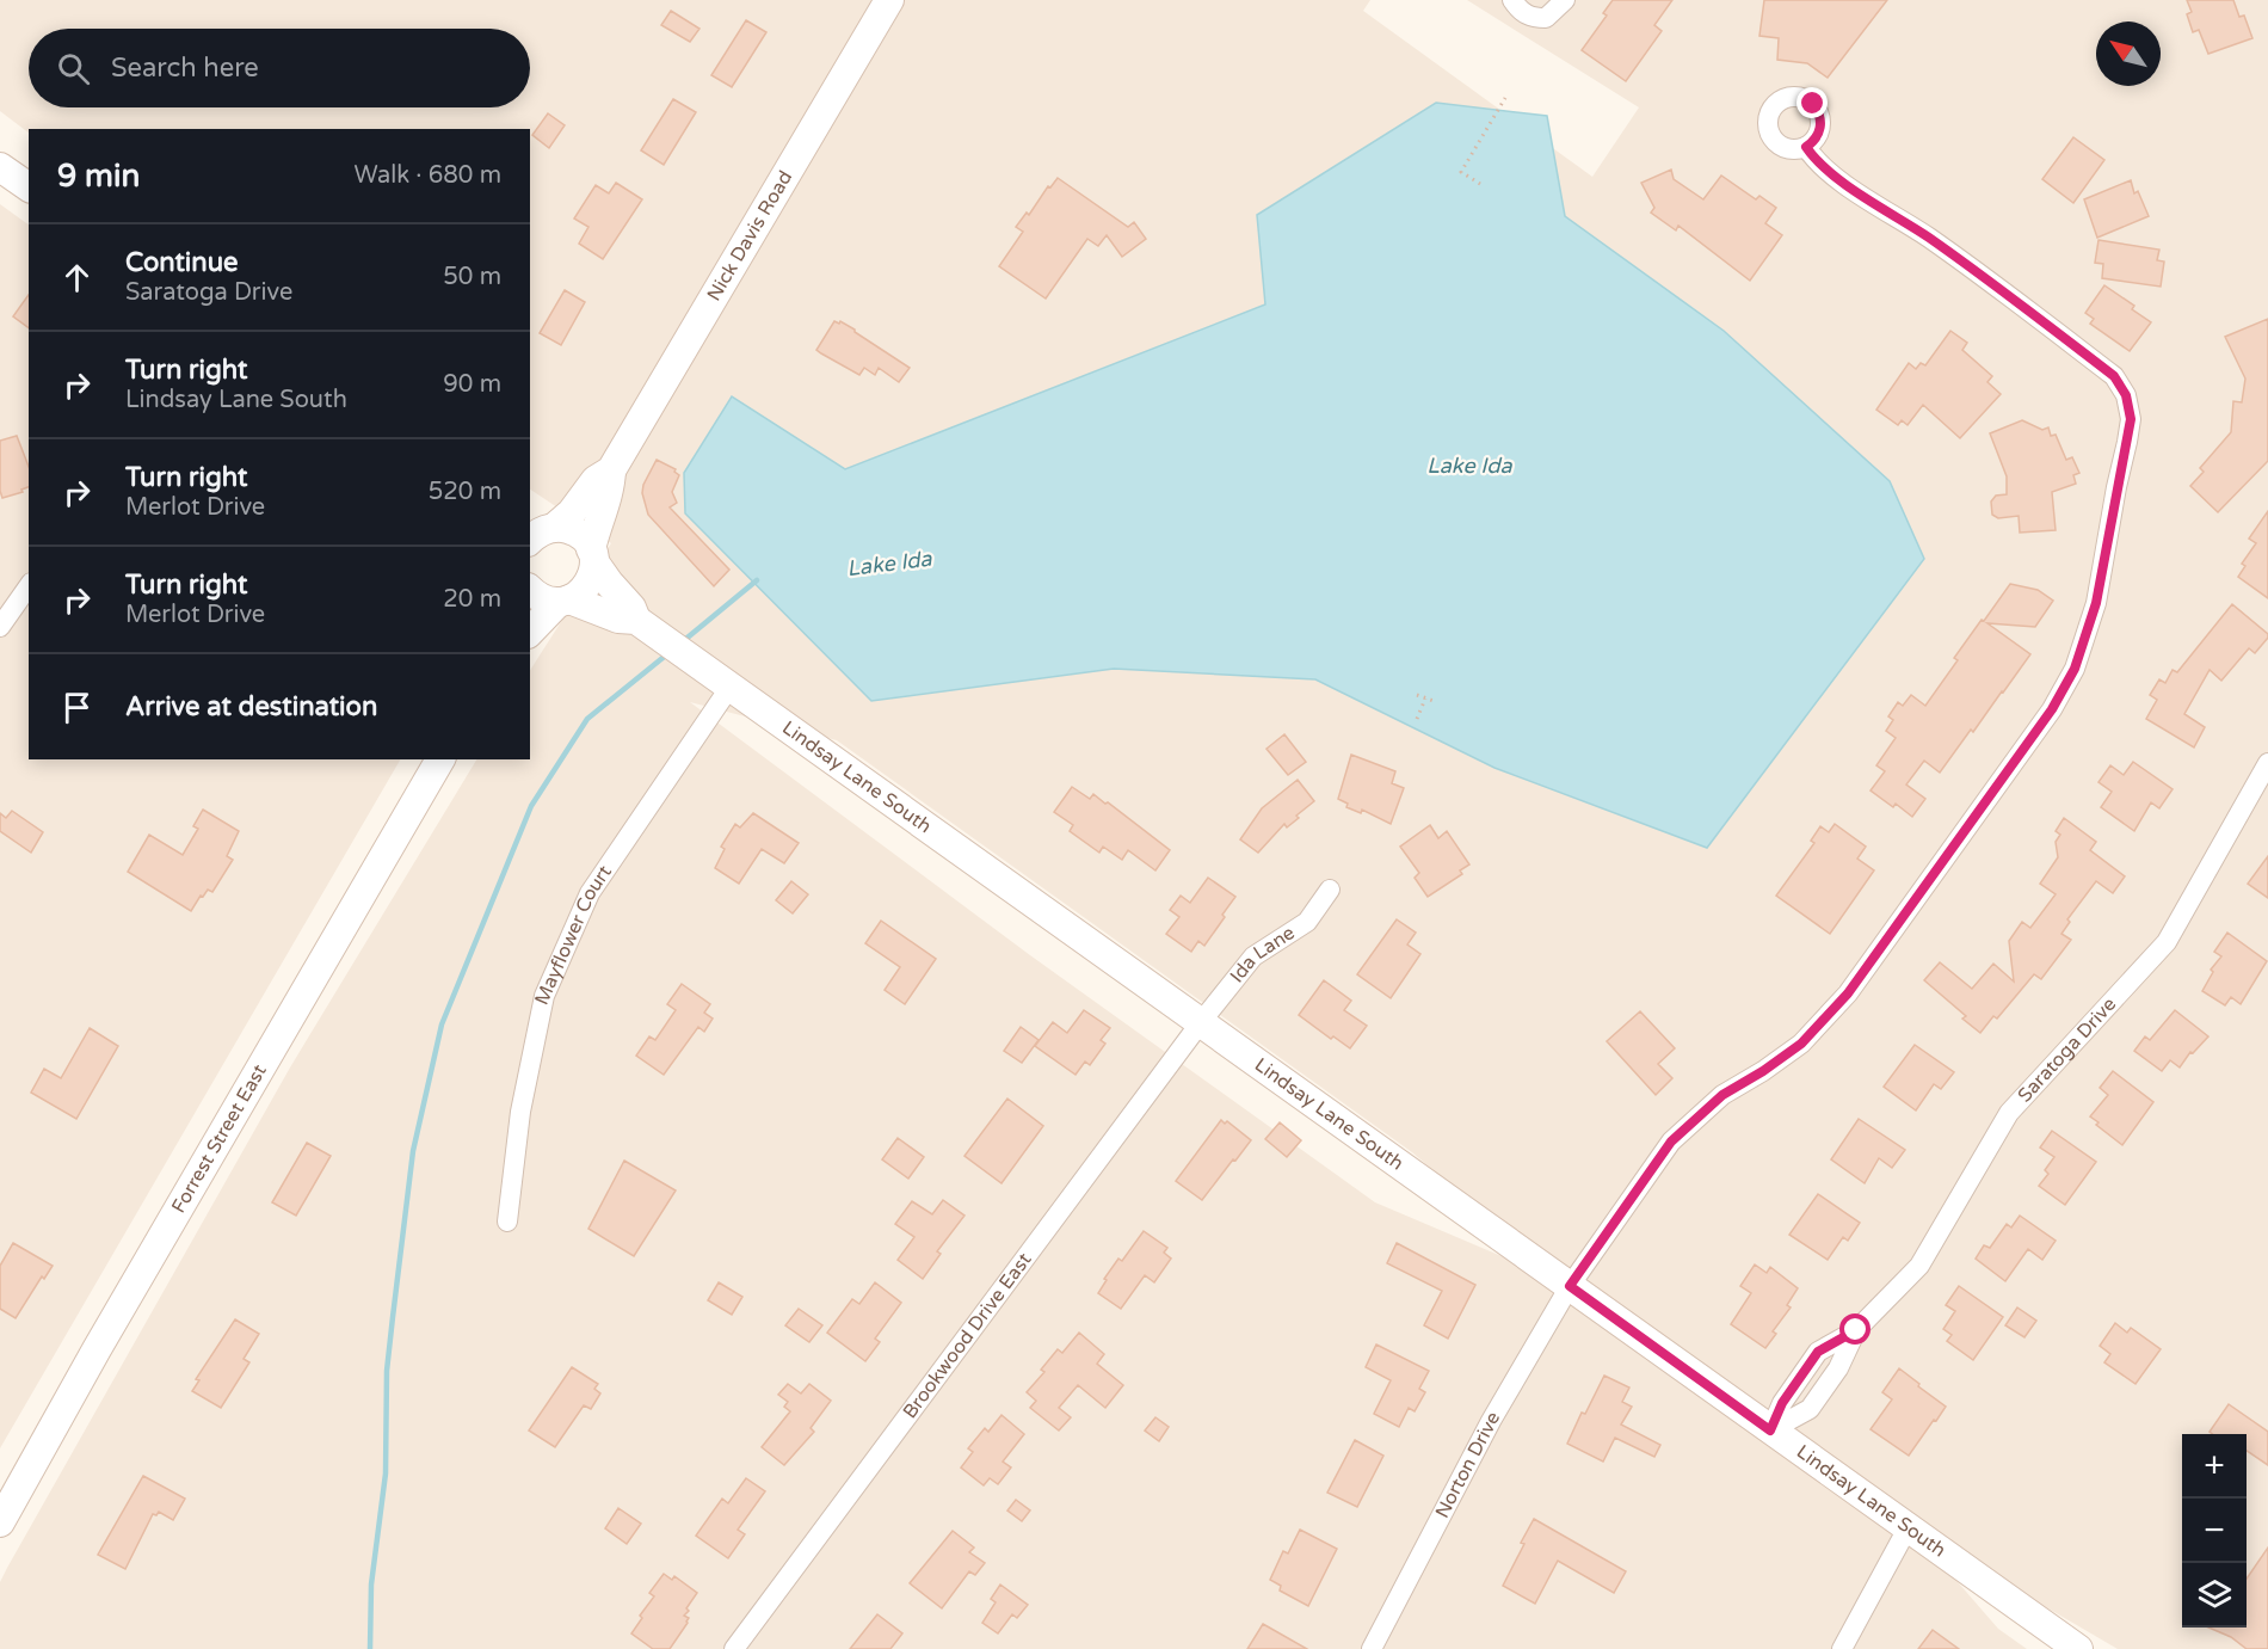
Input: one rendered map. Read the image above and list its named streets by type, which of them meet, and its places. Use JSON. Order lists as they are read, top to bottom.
{
  "streets": {
    "street": [
      "Nick Davis Road",
      "Lindsay Lane South",
      "Mayflower Court",
      "Ida Lane",
      "Saratoga Drive",
      "Forrest Street East",
      "Brookwood Drive East",
      "Norton Drive"
    ]
  },
  "crossings": [
    ["Nick Davis Road", "Lindsay Lane South"],
    ["Lindsay Lane South", "Mayflower Court"],
    ["Lindsay Lane South", "Ida Lane"],
    ["Lindsay Lane South", "Saratoga Drive"],
    ["Lindsay Lane South", "Brookwood Drive East"],
    ["Lindsay Lane South", "Norton Drive"],
    ["Ida Lane", "Brookwood Drive East"]
  ],
  "water": ["Lake Ida"],
  "north": "top left",
  "page": {
    "search": "Search here",
    "heading": ["9 min", "Walk · 680 m"],
    "list": [
      ["Continue", "Saratoga Drive", "50 m"],
      ["Turn right", "Lindsay Lane South", "90 m"],
      ["Turn right", "Merlot Drive", "520 m"],
      ["Turn right", "Merlot Drive", "20 m"],
      "Arrive at destination"
    ],
    "map_buttons": ["+", "−"]
  }
}
